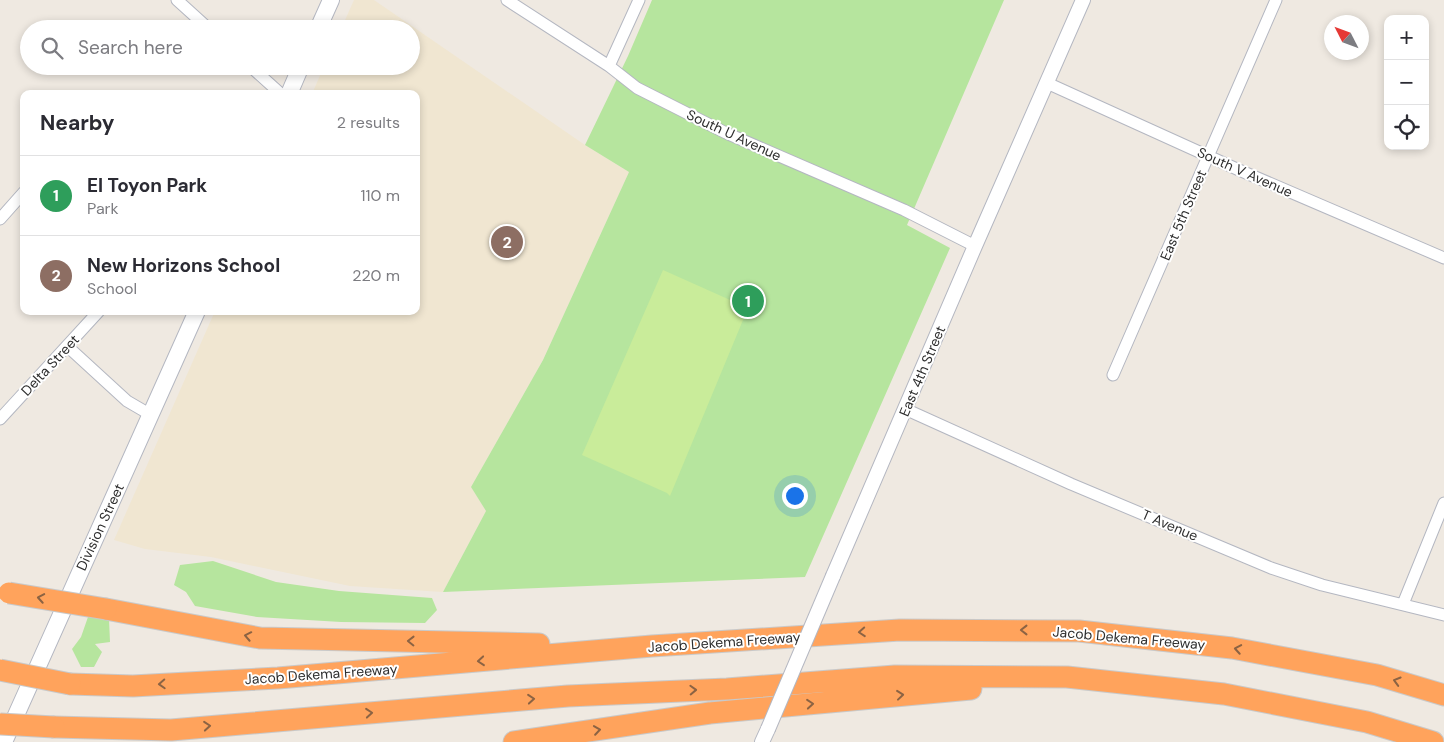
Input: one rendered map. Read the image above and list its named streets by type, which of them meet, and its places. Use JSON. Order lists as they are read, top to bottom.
{
  "streets": {
    "highway": ["Jacob Dekema Freeway"],
    "main road": ["Division Street"],
    "street": [
      "South U Avenue",
      "South V Avenue",
      "East 5th Street",
      "Delta Street",
      "East 4th Street",
      "T Avenue"
    ]
  },
  "crossings": [
    ["South U Avenue", "East 4th Street"],
    ["South V Avenue", "East 5th Street"],
    ["South V Avenue", "East 4th Street"],
    ["East 4th Street", "T Avenue"]
  ],
  "north": "top left",
  "page": {
    "map_buttons": ["+", "−"],
    "search": "Search here",
    "heading": ["Nearby", "2 results"],
    "list": [
      {
        "mark": "1",
        "name": "El Toyon Park",
        "note": "Park",
        "value": "110 m"
      },
      {
        "mark": "2",
        "name": "New Horizons School",
        "note": "School",
        "value": "220 m"
      }
    ],
    "pins": ["2", "1"]
  }
}
